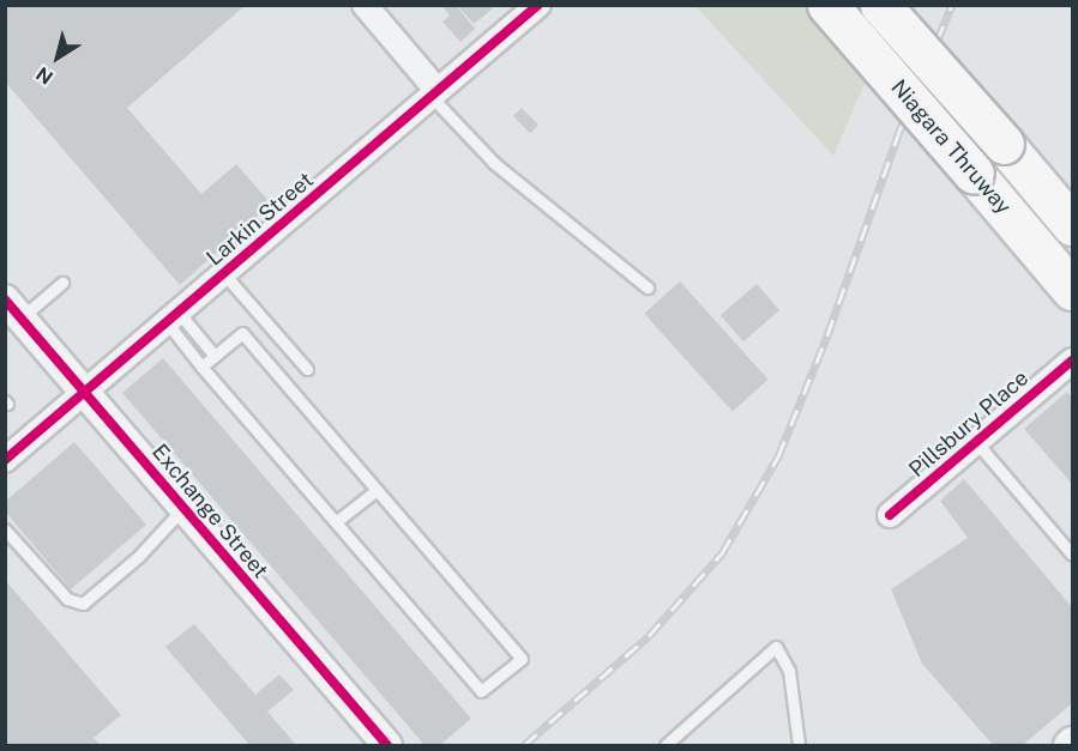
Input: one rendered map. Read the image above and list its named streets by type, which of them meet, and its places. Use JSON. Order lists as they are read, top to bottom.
{
  "streets": {
    "highway": ["Niagara Thruway"],
    "street": ["Larkin Street", "Pillsbury Place", "Exchange Street"]
  },
  "crossings": [
    ["Larkin Street", "Exchange Street"]
  ],
  "north": "bottom left"
}
